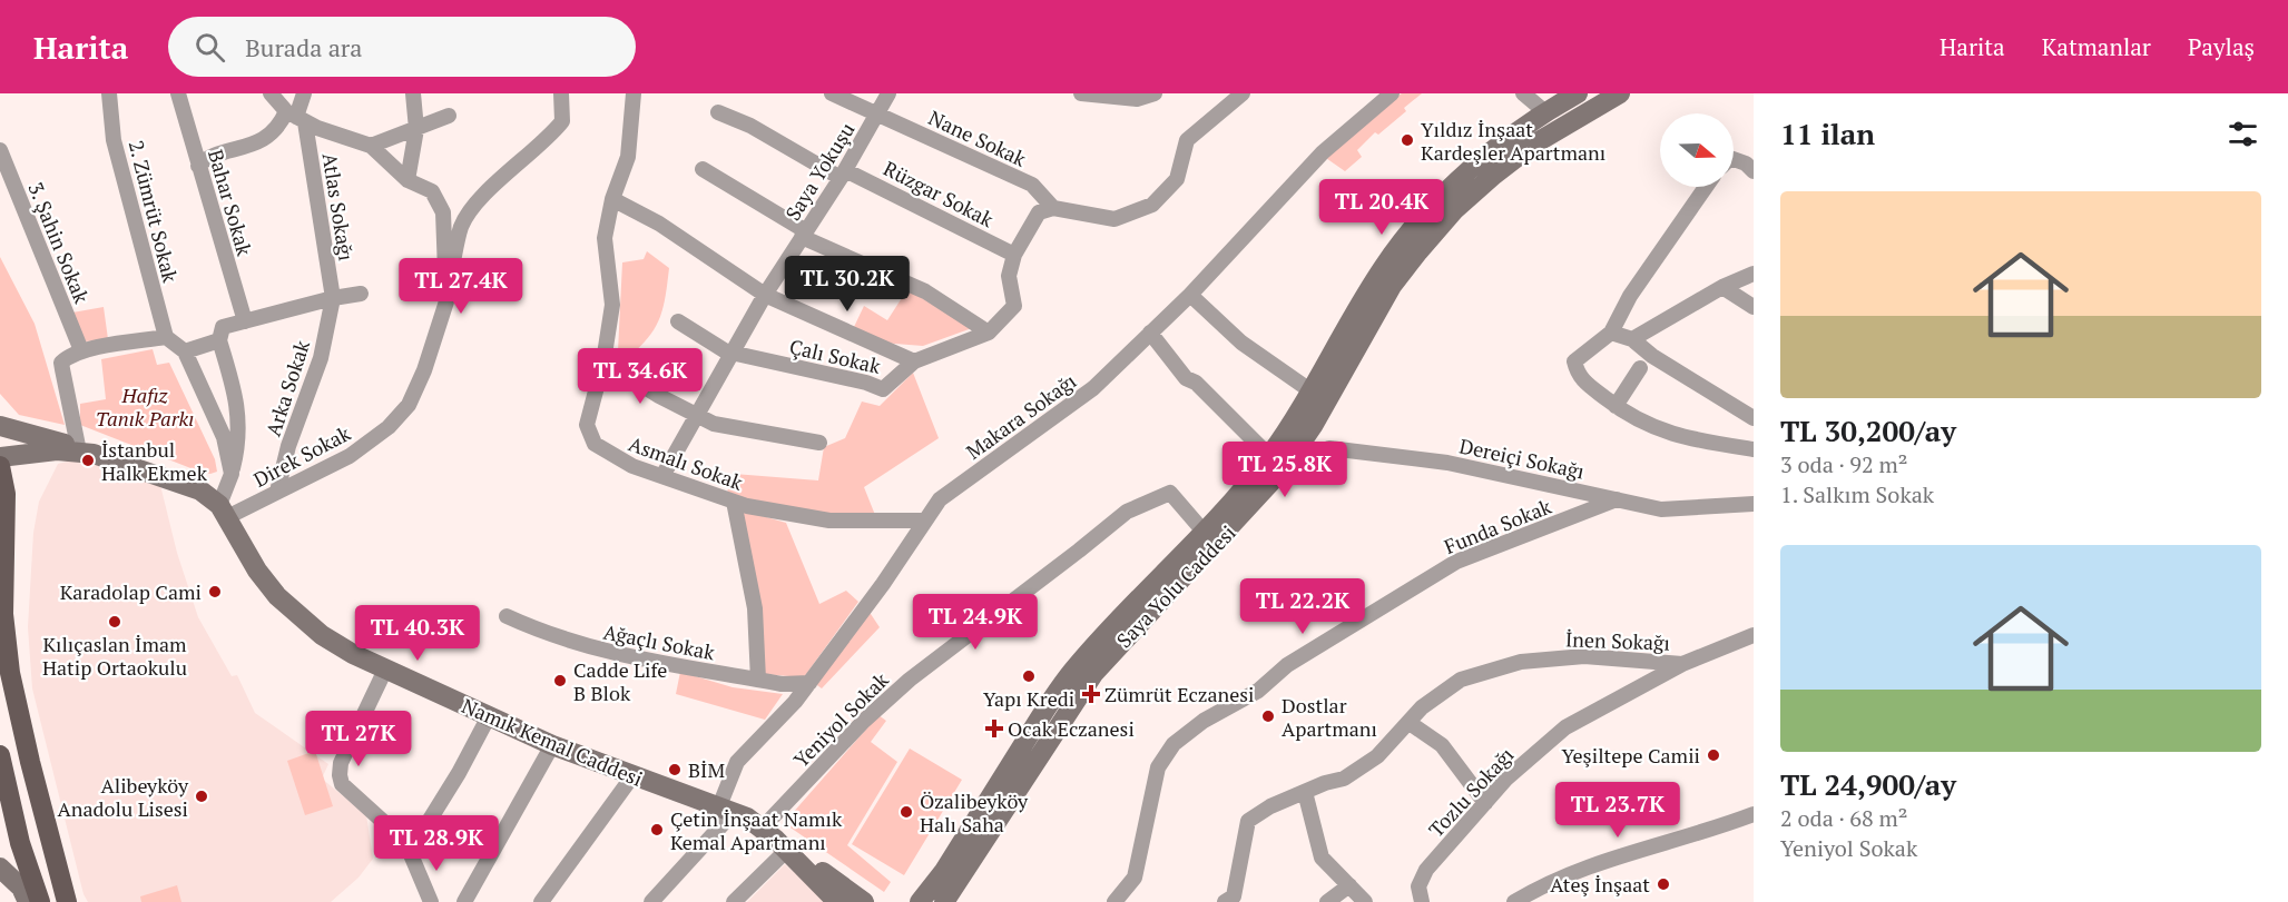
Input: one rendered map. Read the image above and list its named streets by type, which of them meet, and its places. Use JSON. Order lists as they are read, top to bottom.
{
  "streets": {
    "main road": ["Saya Yolu Caddesi", "Namık Kemal Caddesi"],
    "street": [
      "Nane Sokak",
      "Saya Yokuşu",
      "Rüzgar Sokak",
      "Bahar Sokak",
      "Atlas Sokağı",
      "2. Zümrüt Sokak",
      "3. Şahin Sokak",
      "Çalı Sokak",
      "Arka Sokak",
      "Makara Sokağı",
      "Direk Sokak",
      "Dereiçi Sokağı",
      "Asmalı Sokak",
      "Funda Sokak",
      "İnen Sokağı",
      "Ağaçlı Sokak",
      "Yeniyol Sokak",
      "Tozlu Sokağı"
    ]
  },
  "crossings": [
    ["Nane Sokak", "Saya Yokuşu"],
    ["Nane Sokak", "Çalı Sokak"],
    ["Saya Yokuşu", "Rüzgar Sokak"],
    ["Saya Yokuşu", "Çalı Sokak"],
    ["Saya Yokuşu", "Asmalı Sokak"],
    ["Rüzgar Sokak", "Çalı Sokak"],
    ["Atlas Sokağı", "Arka Sokak"],
    ["Atlas Sokağı", "Direk Sokak"],
    ["Arka Sokak", "Direk Sokak"],
    ["Makara Sokağı", "Asmalı Sokak"],
    ["Makara Sokağı", "Ağaçlı Sokak"],
    ["Makara Sokağı", "Namık Kemal Caddesi"],
    ["Direk Sokak", "Namık Kemal Caddesi"],
    ["Dereiçi Sokağı", "Funda Sokak"],
    ["Dereiçi Sokağı", "Saya Yolu Caddesi"],
    ["Saya Yolu Caddesi", "Yeniyol Sokak"],
    ["İnen Sokağı", "Tozlu Sokağı"],
    ["Yeniyol Sokak", "Namık Kemal Caddesi"]
  ],
  "parks": ["Hafız Tanık Parkı"],
  "places": {
    "other": [
      "Yıldız İnşaat Kardeşler Apartmanı",
      "İstanbul Halk Ekmek",
      "Karadolap Cami",
      "Kılıçaslan İmam Hatip Ortaokulu",
      "Yapı Kredi",
      "Cadde Life B Blok",
      "Dostlar Apartmanı",
      "Yeşiltepe Camii",
      "BİM",
      "Alibeyköy Anadolu Lisesi",
      "Özalibeyköy Halı Saha",
      "Çetin İnşaat Namık Kemal Apartmanı",
      "Ateş İnşaat"
    ],
    "health": ["Zümrüt Eczanesi", "Ocak Eczanesi"]
  },
  "north": "right",
  "page": {
    "header": "Harita",
    "search": "Burada ara",
    "nav": ["Harita", "Katmanlar", "Paylaş"],
    "heading": "11 ilan",
    "list": [
      {
        "name": "TL 30,200/ay",
        "note": "3 oda · 92 m² · 1. Salkım Sokak"
      },
      {
        "name": "TL 24,900/ay",
        "note": "2 oda · 68 m² · Yeniyol Sokak"
      }
    ],
    "price": [
      "TL 20.4K",
      "TL 30.2K",
      "TL 27.4K",
      "TL 34.6K",
      "TL 25.8K",
      "TL 22.2K",
      "TL 24.9K",
      "TL 40.3K",
      "TL 27K",
      "TL 23.7K",
      "TL 28.9K"
    ]
  }
}
